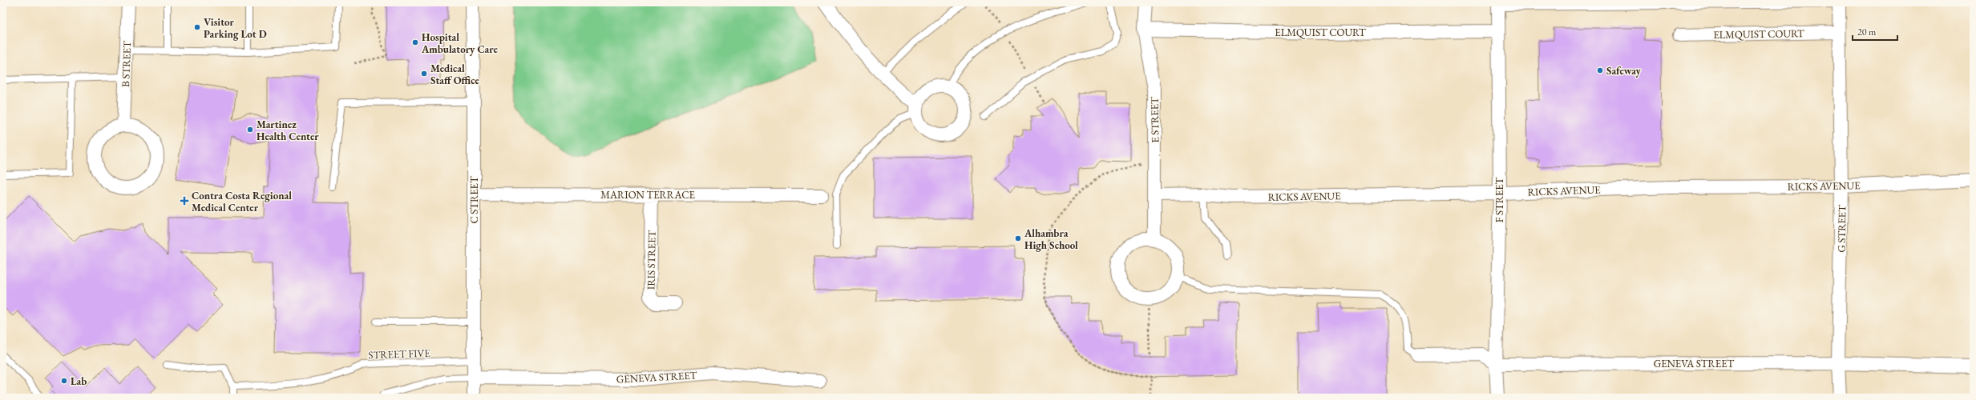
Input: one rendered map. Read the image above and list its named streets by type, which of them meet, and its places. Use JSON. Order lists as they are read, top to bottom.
{
  "streets": {
    "street": [
      "ELMQUIST COURT",
      "B STREET",
      "E STREET",
      "RICKS AVENUE",
      "MARION TERRACE",
      "C STREET",
      "F STREET",
      "G STREET",
      "IRIS STREET",
      "GENEVA STREET"
    ],
    "lane": ["STREET FIVE"]
  },
  "crossings": [
    ["ELMQUIST COURT", "E STREET"],
    ["ELMQUIST COURT", "F STREET"],
    ["ELMQUIST COURT", "G STREET"],
    ["E STREET", "RICKS AVENUE"],
    ["RICKS AVENUE", "F STREET"],
    ["RICKS AVENUE", "G STREET"],
    ["MARION TERRACE", "C STREET"],
    ["MARION TERRACE", "IRIS STREET"],
    ["C STREET", "STREET FIVE"],
    ["C STREET", "GENEVA STREET"],
    ["F STREET", "GENEVA STREET"],
    ["G STREET", "GENEVA STREET"]
  ],
  "places": {
    "other": [
      "Visitor Parking Lot D",
      "Hospital Ambulatory Care",
      "Safeway",
      "Medical Staff Office",
      "Martinez Health Center",
      "Alhambra High School",
      "Lab"
    ],
    "health": ["Contra Costa Regional Medical Center"]
  },
  "scale_bar": "20 m"
}
